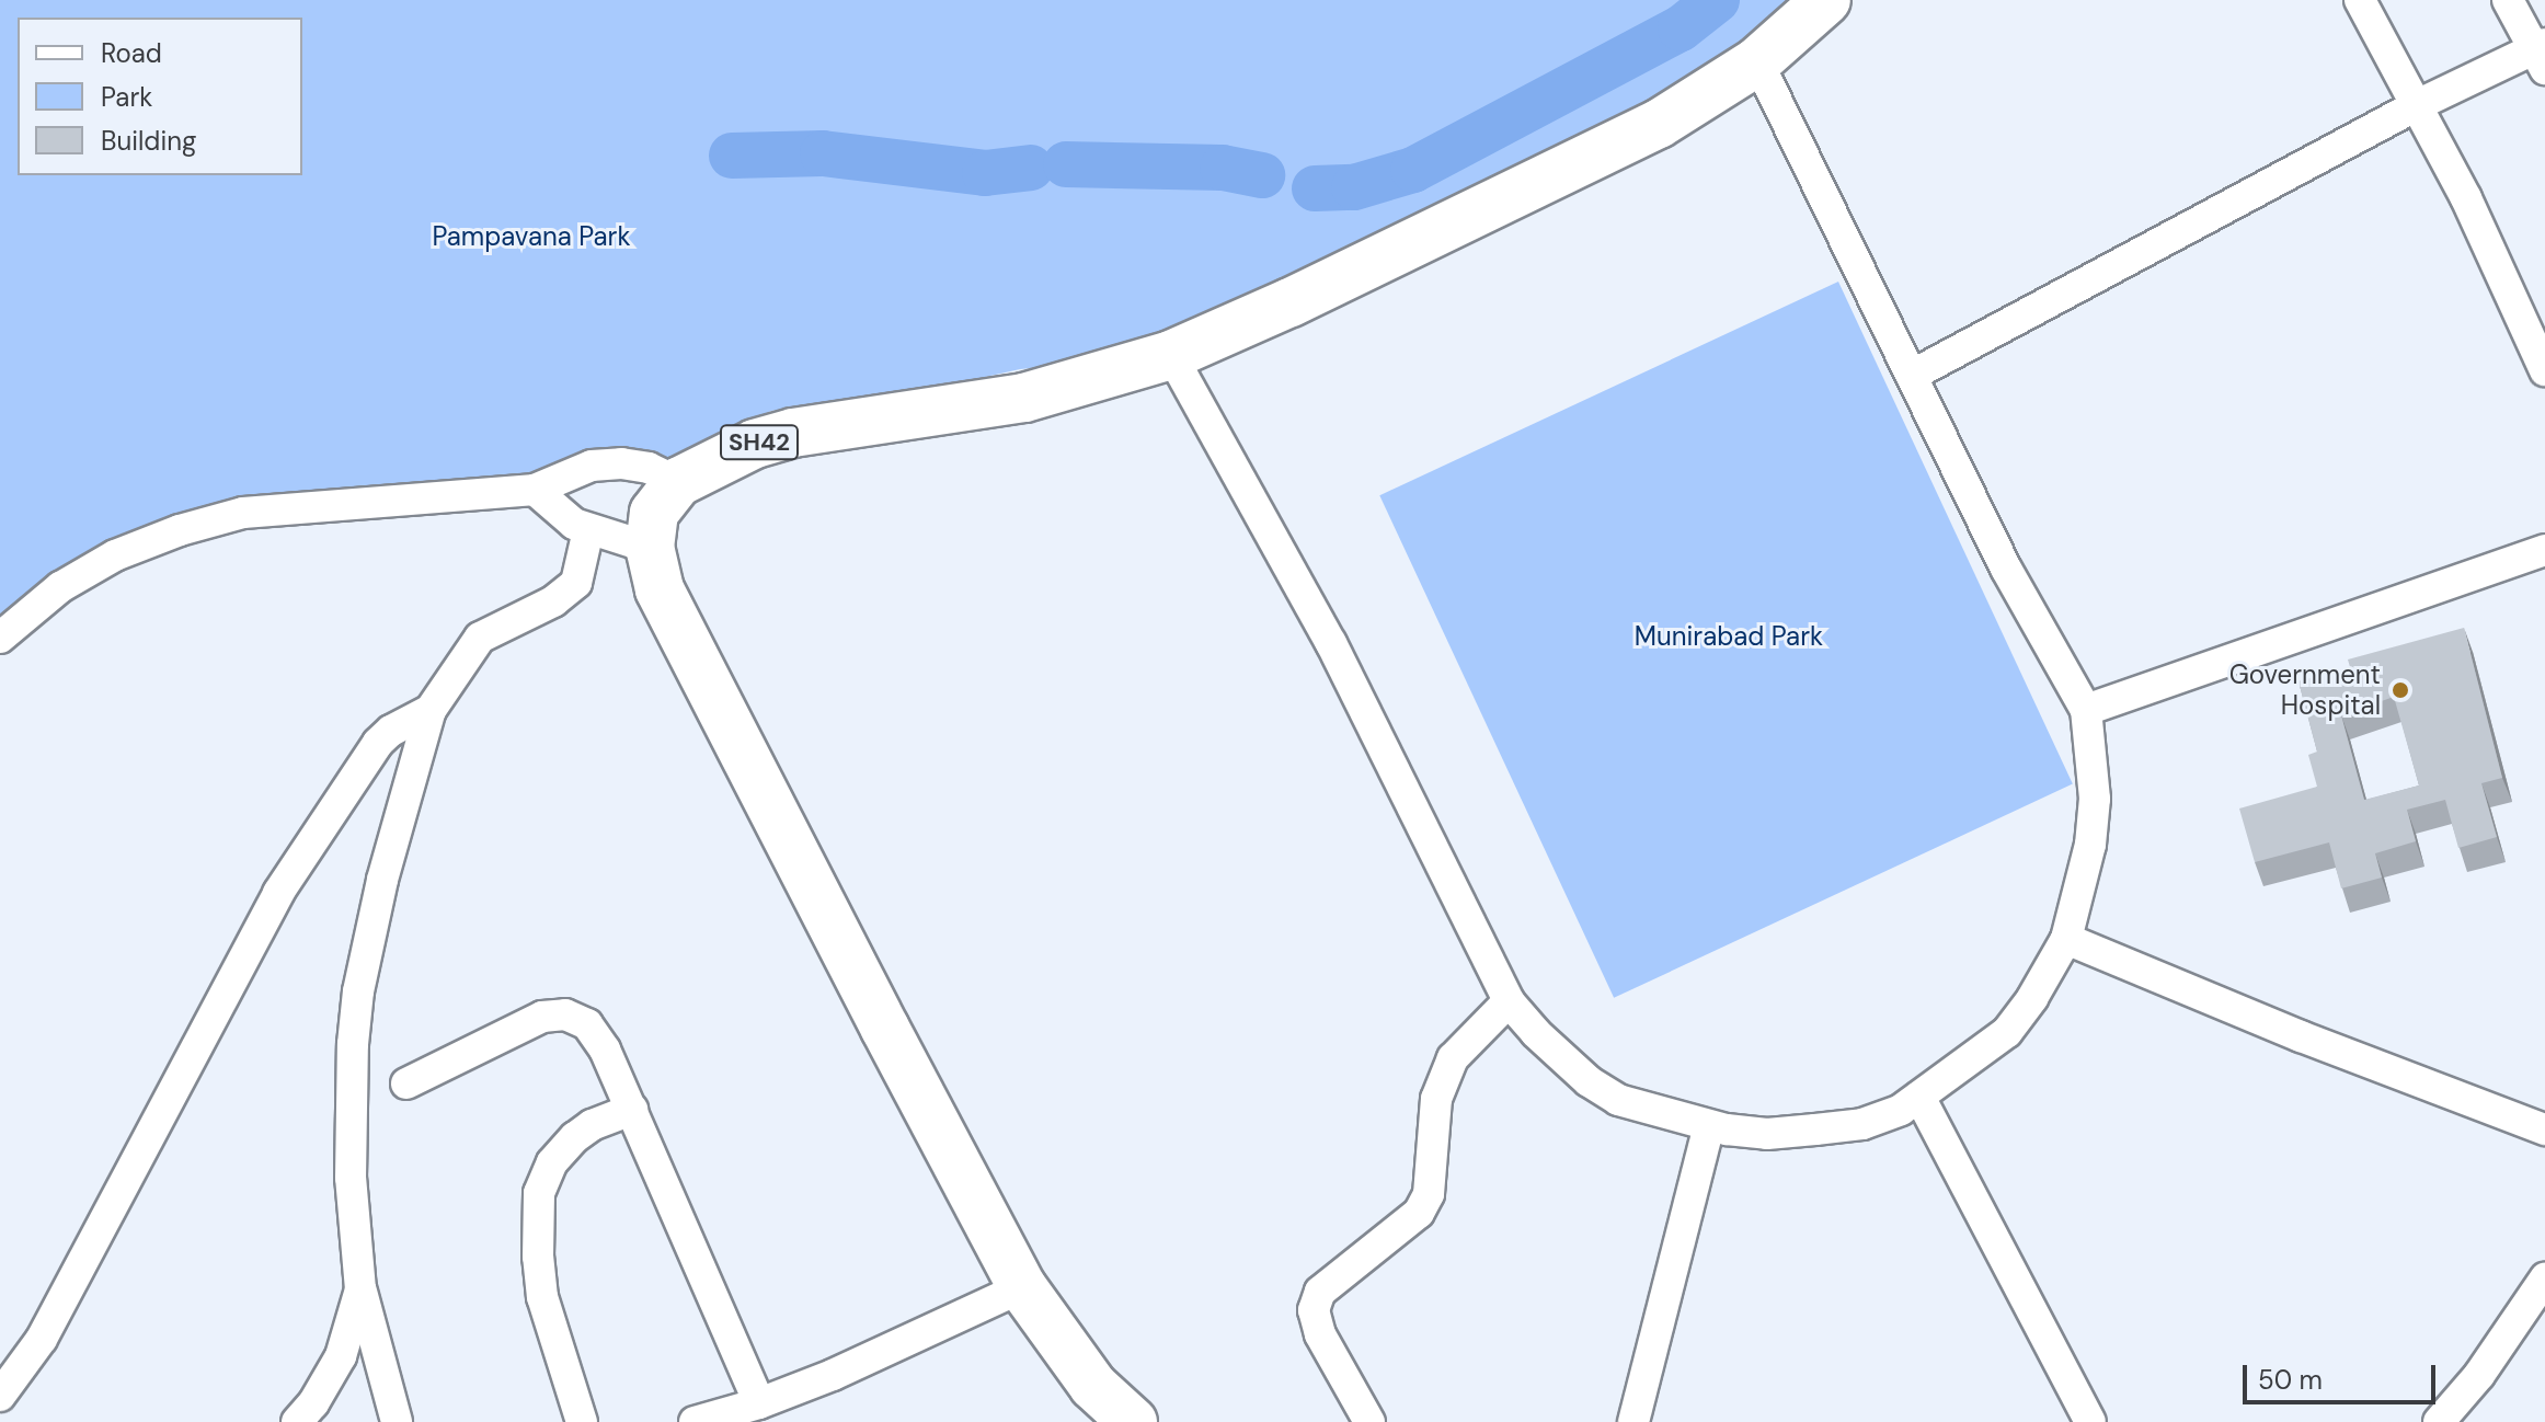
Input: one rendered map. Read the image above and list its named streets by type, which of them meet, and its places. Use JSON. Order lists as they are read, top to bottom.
{
  "streets": {
    "main road": ["SH42"]
  },
  "parks": ["Pampavana Park", "Munirabad Park"],
  "places": ["Government Hospital"],
  "legend": ["Road", "Park", "Building"],
  "scale_bar": "50 m"
}
